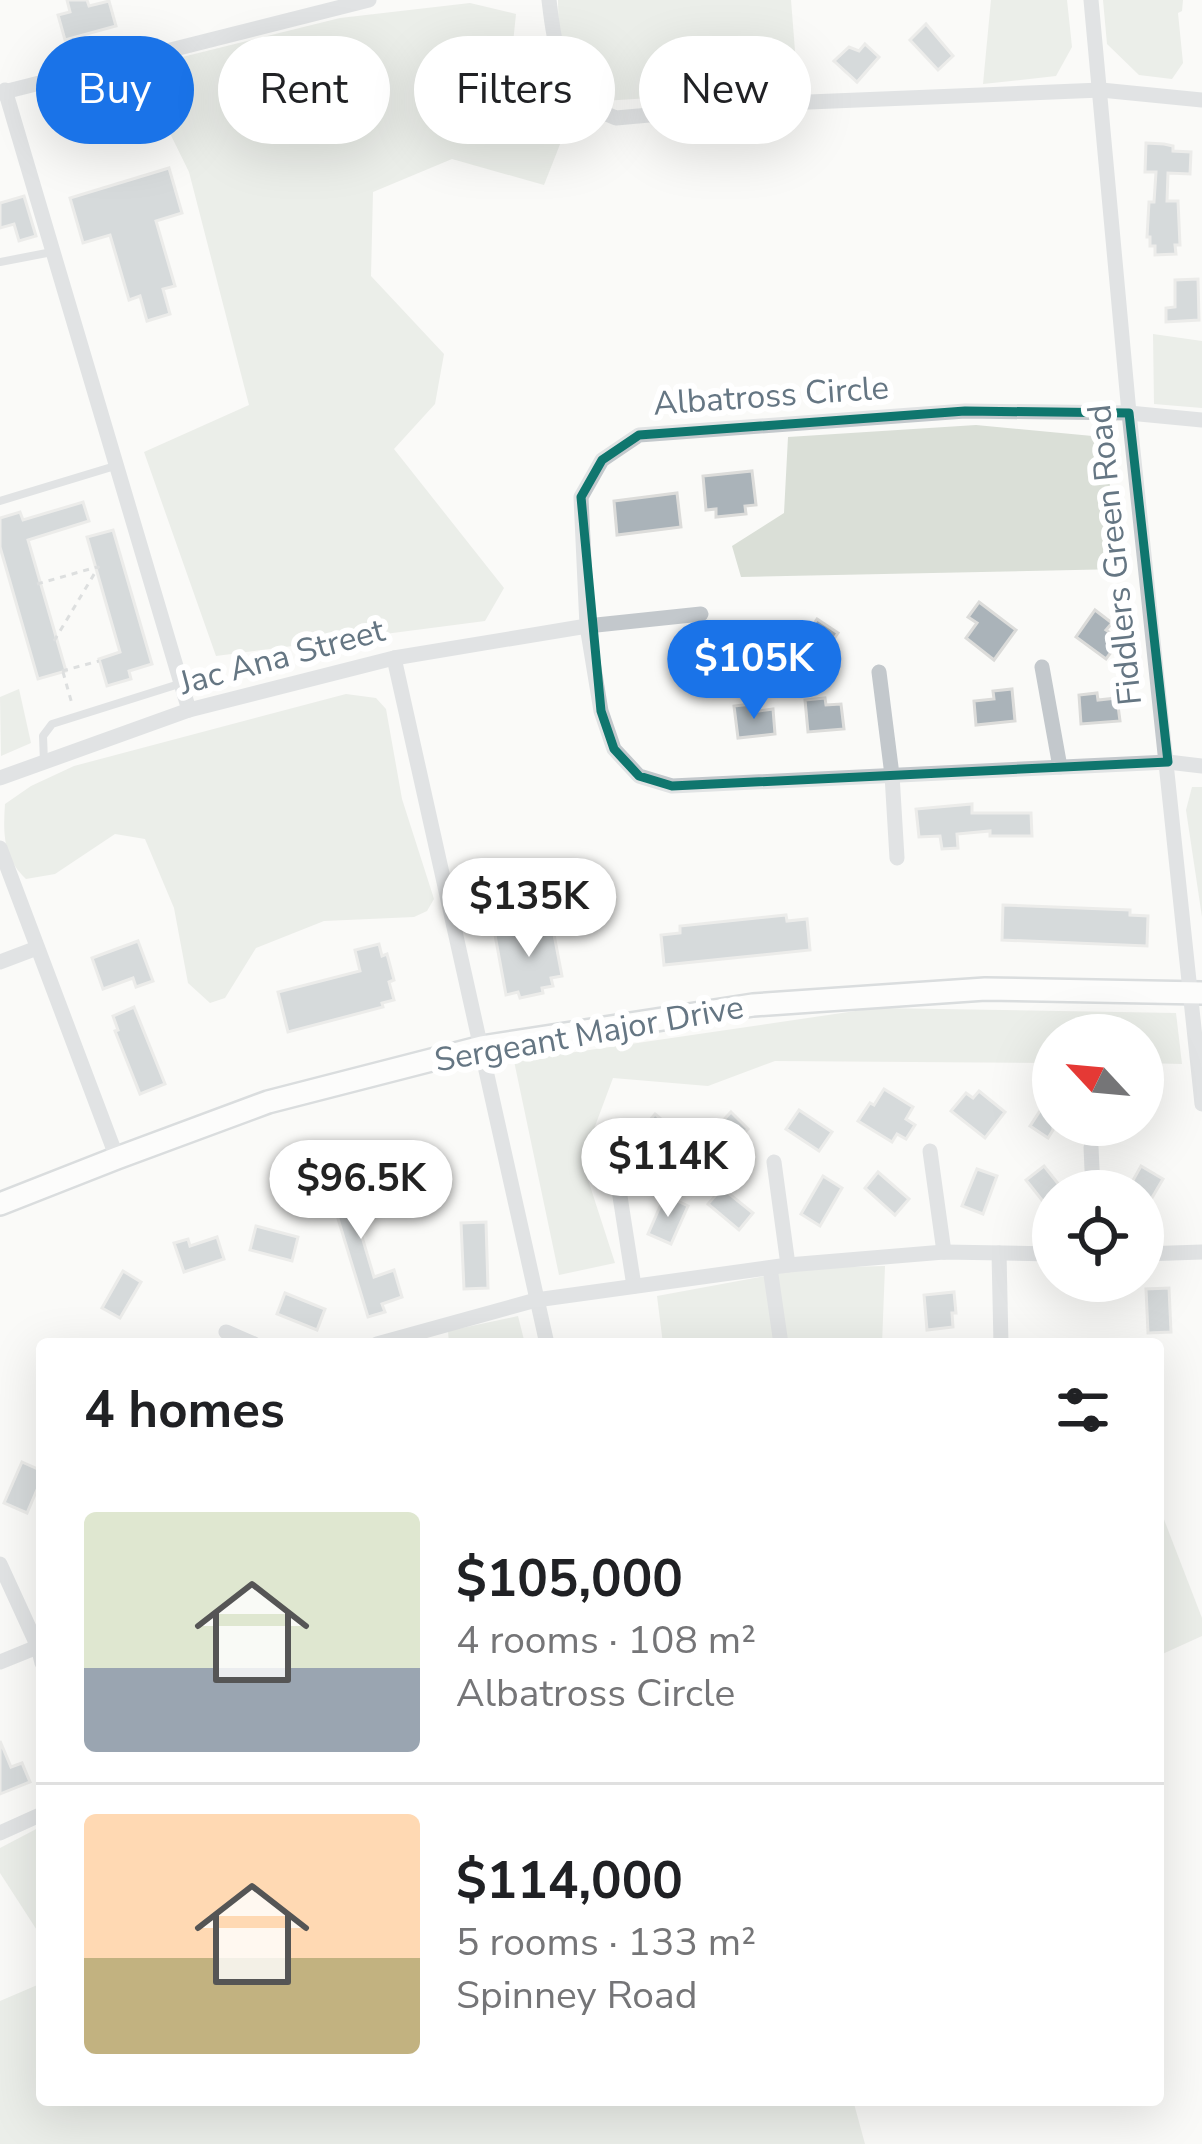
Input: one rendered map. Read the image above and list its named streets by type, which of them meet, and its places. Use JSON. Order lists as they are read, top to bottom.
{
  "streets": {
    "street": [
      "Albatross Circle",
      "Fiddlers Green Road",
      "Jac Ana Street",
      "Sergeant Major Drive"
    ]
  },
  "crossings": [
    ["Albatross Circle", "Fiddlers Green Road"],
    ["Albatross Circle", "Jac Ana Street"],
    ["Fiddlers Green Road", "Sergeant Major Drive"]
  ],
  "north": "top left",
  "page": {
    "chip": [
      "Buy",
      "Rent",
      "Filters",
      "New"
    ],
    "price": [
      "$105K",
      "$135K",
      "$114K",
      "$96.5K"
    ],
    "heading": "4 homes",
    "list": [
      {
        "name": "$105,000",
        "note": "4 rooms · 108 m² · Albatross Circle"
      },
      {
        "name": "$114,000",
        "note": "5 rooms · 133 m² · Spinney Road"
      }
    ]
  }
}
